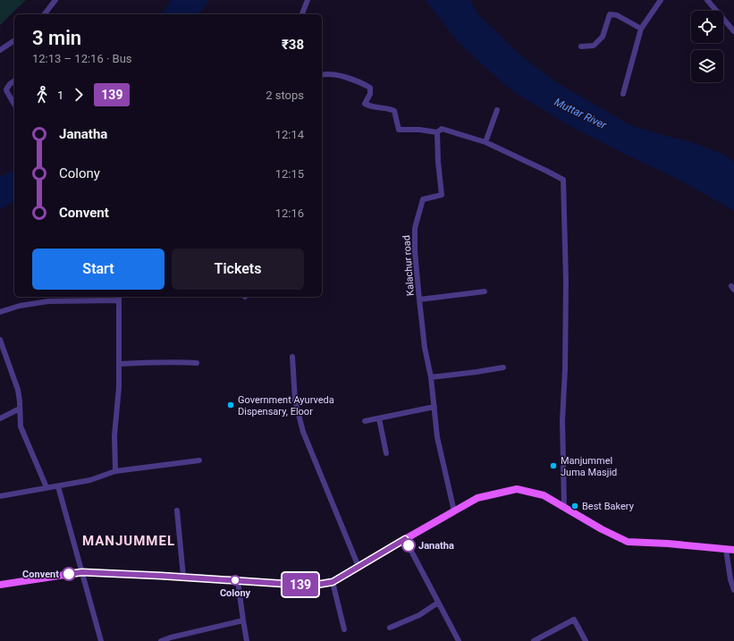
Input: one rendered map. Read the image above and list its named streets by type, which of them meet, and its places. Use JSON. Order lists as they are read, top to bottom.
{
  "streets": {
    "street": ["Kalachur road"]
  },
  "districts": ["MANJUMMEL"],
  "water": ["Muttar River"],
  "places": [
    "Government Ayurveda Dispensary, Eloor",
    "Manjummel Juma Masjid",
    "Best Bakery",
    "Janatha",
    "Convent",
    "Colony"
  ],
  "lines": ["bus line 139"],
  "page": {
    "on_map": "139",
    "heading": ["3 min", "12:13 – 12:16 · Bus", "₹38"],
    "legs": ["1", "139", "2 stops"],
    "list": [
      {
        "name": "Janatha",
        "value": "12:14"
      },
      {
        "name": "Colony",
        "value": "12:15"
      },
      {
        "name": "Convent",
        "value": "12:16"
      }
    ],
    "buttons": ["Start", "Tickets"]
  }
}
